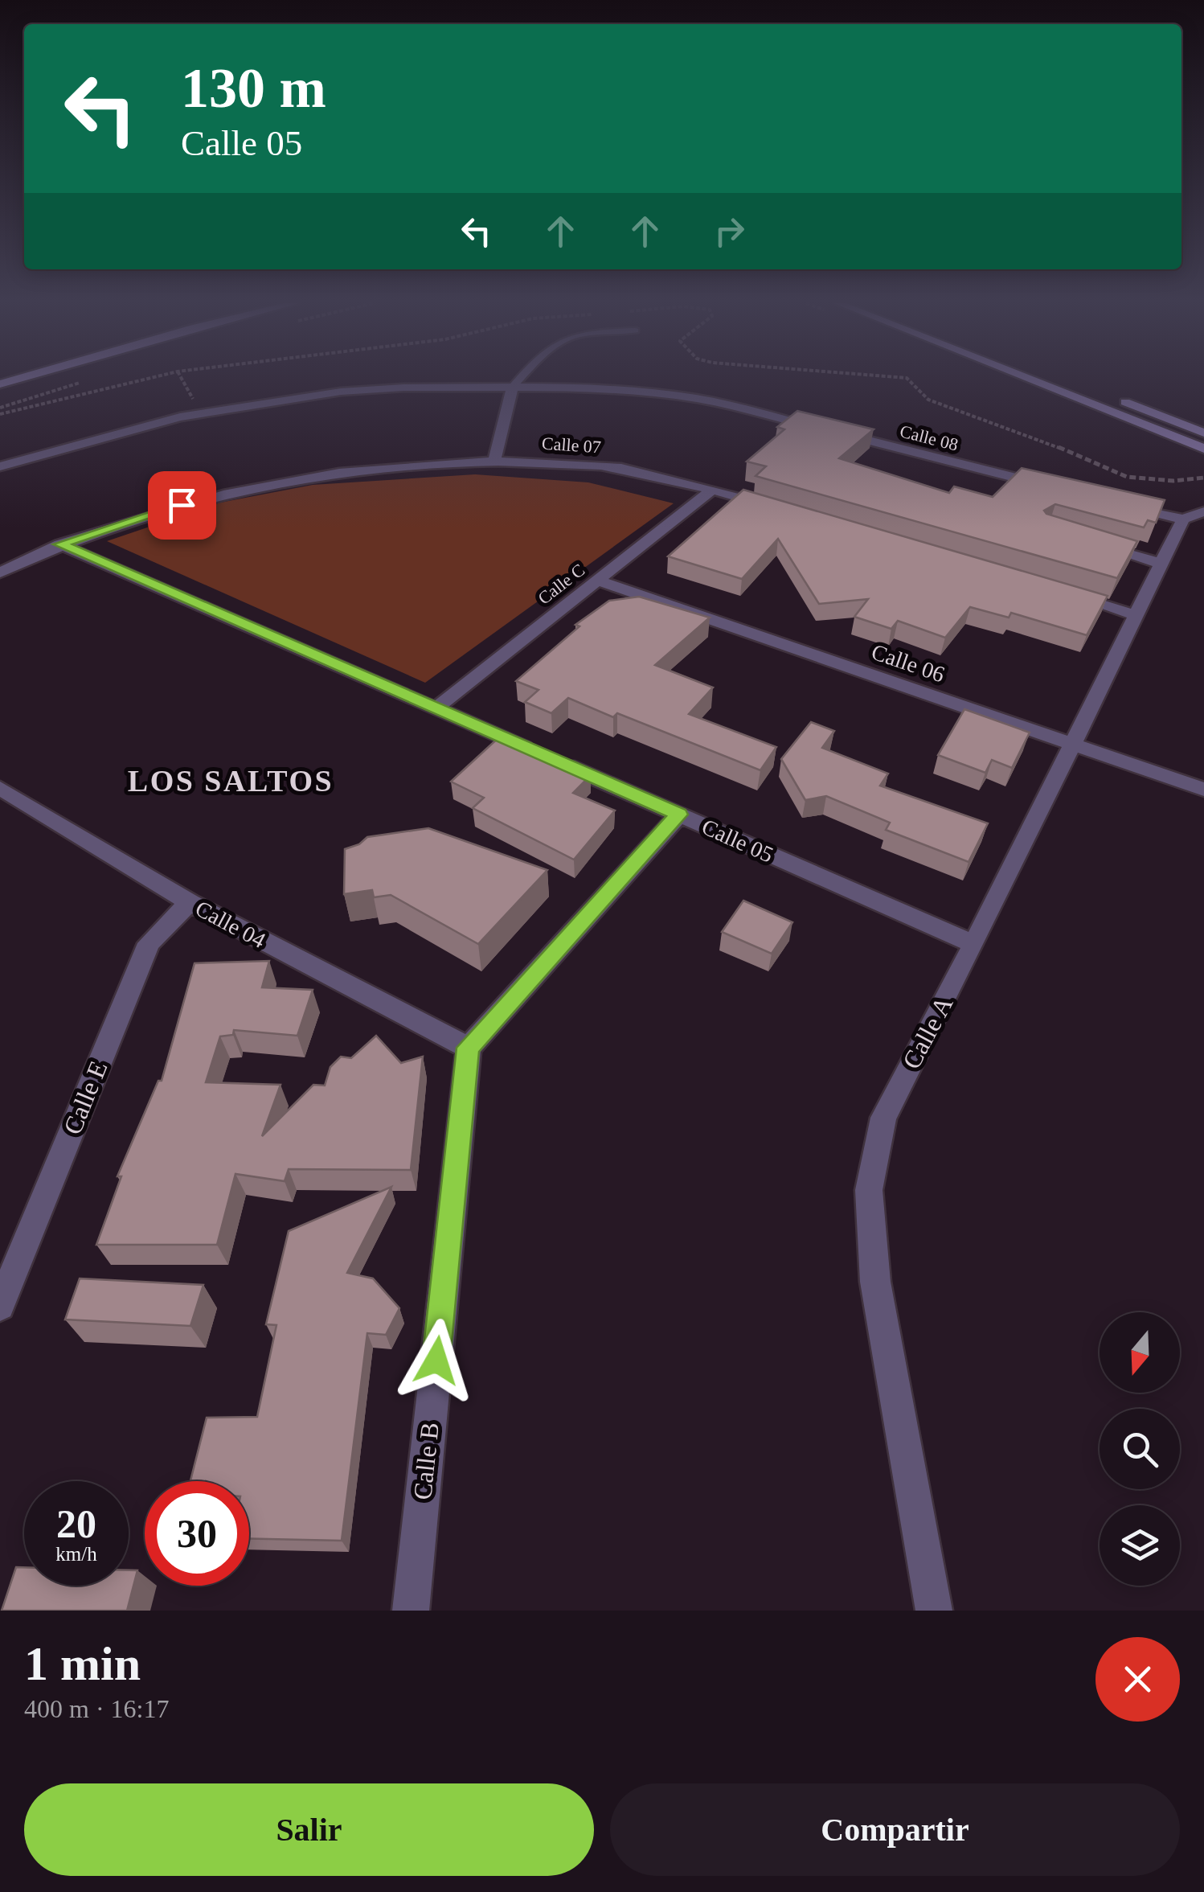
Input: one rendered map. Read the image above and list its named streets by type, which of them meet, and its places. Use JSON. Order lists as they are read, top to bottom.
{
  "streets": {
    "street": [
      "Calle 08",
      "Calle 07",
      "Calle C",
      "Calle 06",
      "Calle 05",
      "Calle 04",
      "Calle A",
      "Calle E",
      "Calle B"
    ]
  },
  "crossings": [
    ["Calle 07", "Calle C"],
    ["Calle 07", "Calle 05"],
    ["Calle C", "Calle 06"],
    ["Calle C", "Calle 05"],
    ["Calle 06", "Calle A"],
    ["Calle 05", "Calle A"],
    ["Calle 04", "Calle E"],
    ["Calle 04", "Calle B"]
  ],
  "districts": ["LOS SALTOS"],
  "north": "bottom",
  "page": {
    "turn": ["130 m", "Calle 05"],
    "speed": "20 km/h",
    "limit": "30",
    "heading": ["1 min", "400 m · 16:17"],
    "buttons": ["Salir", "Compartir"]
  }
}
